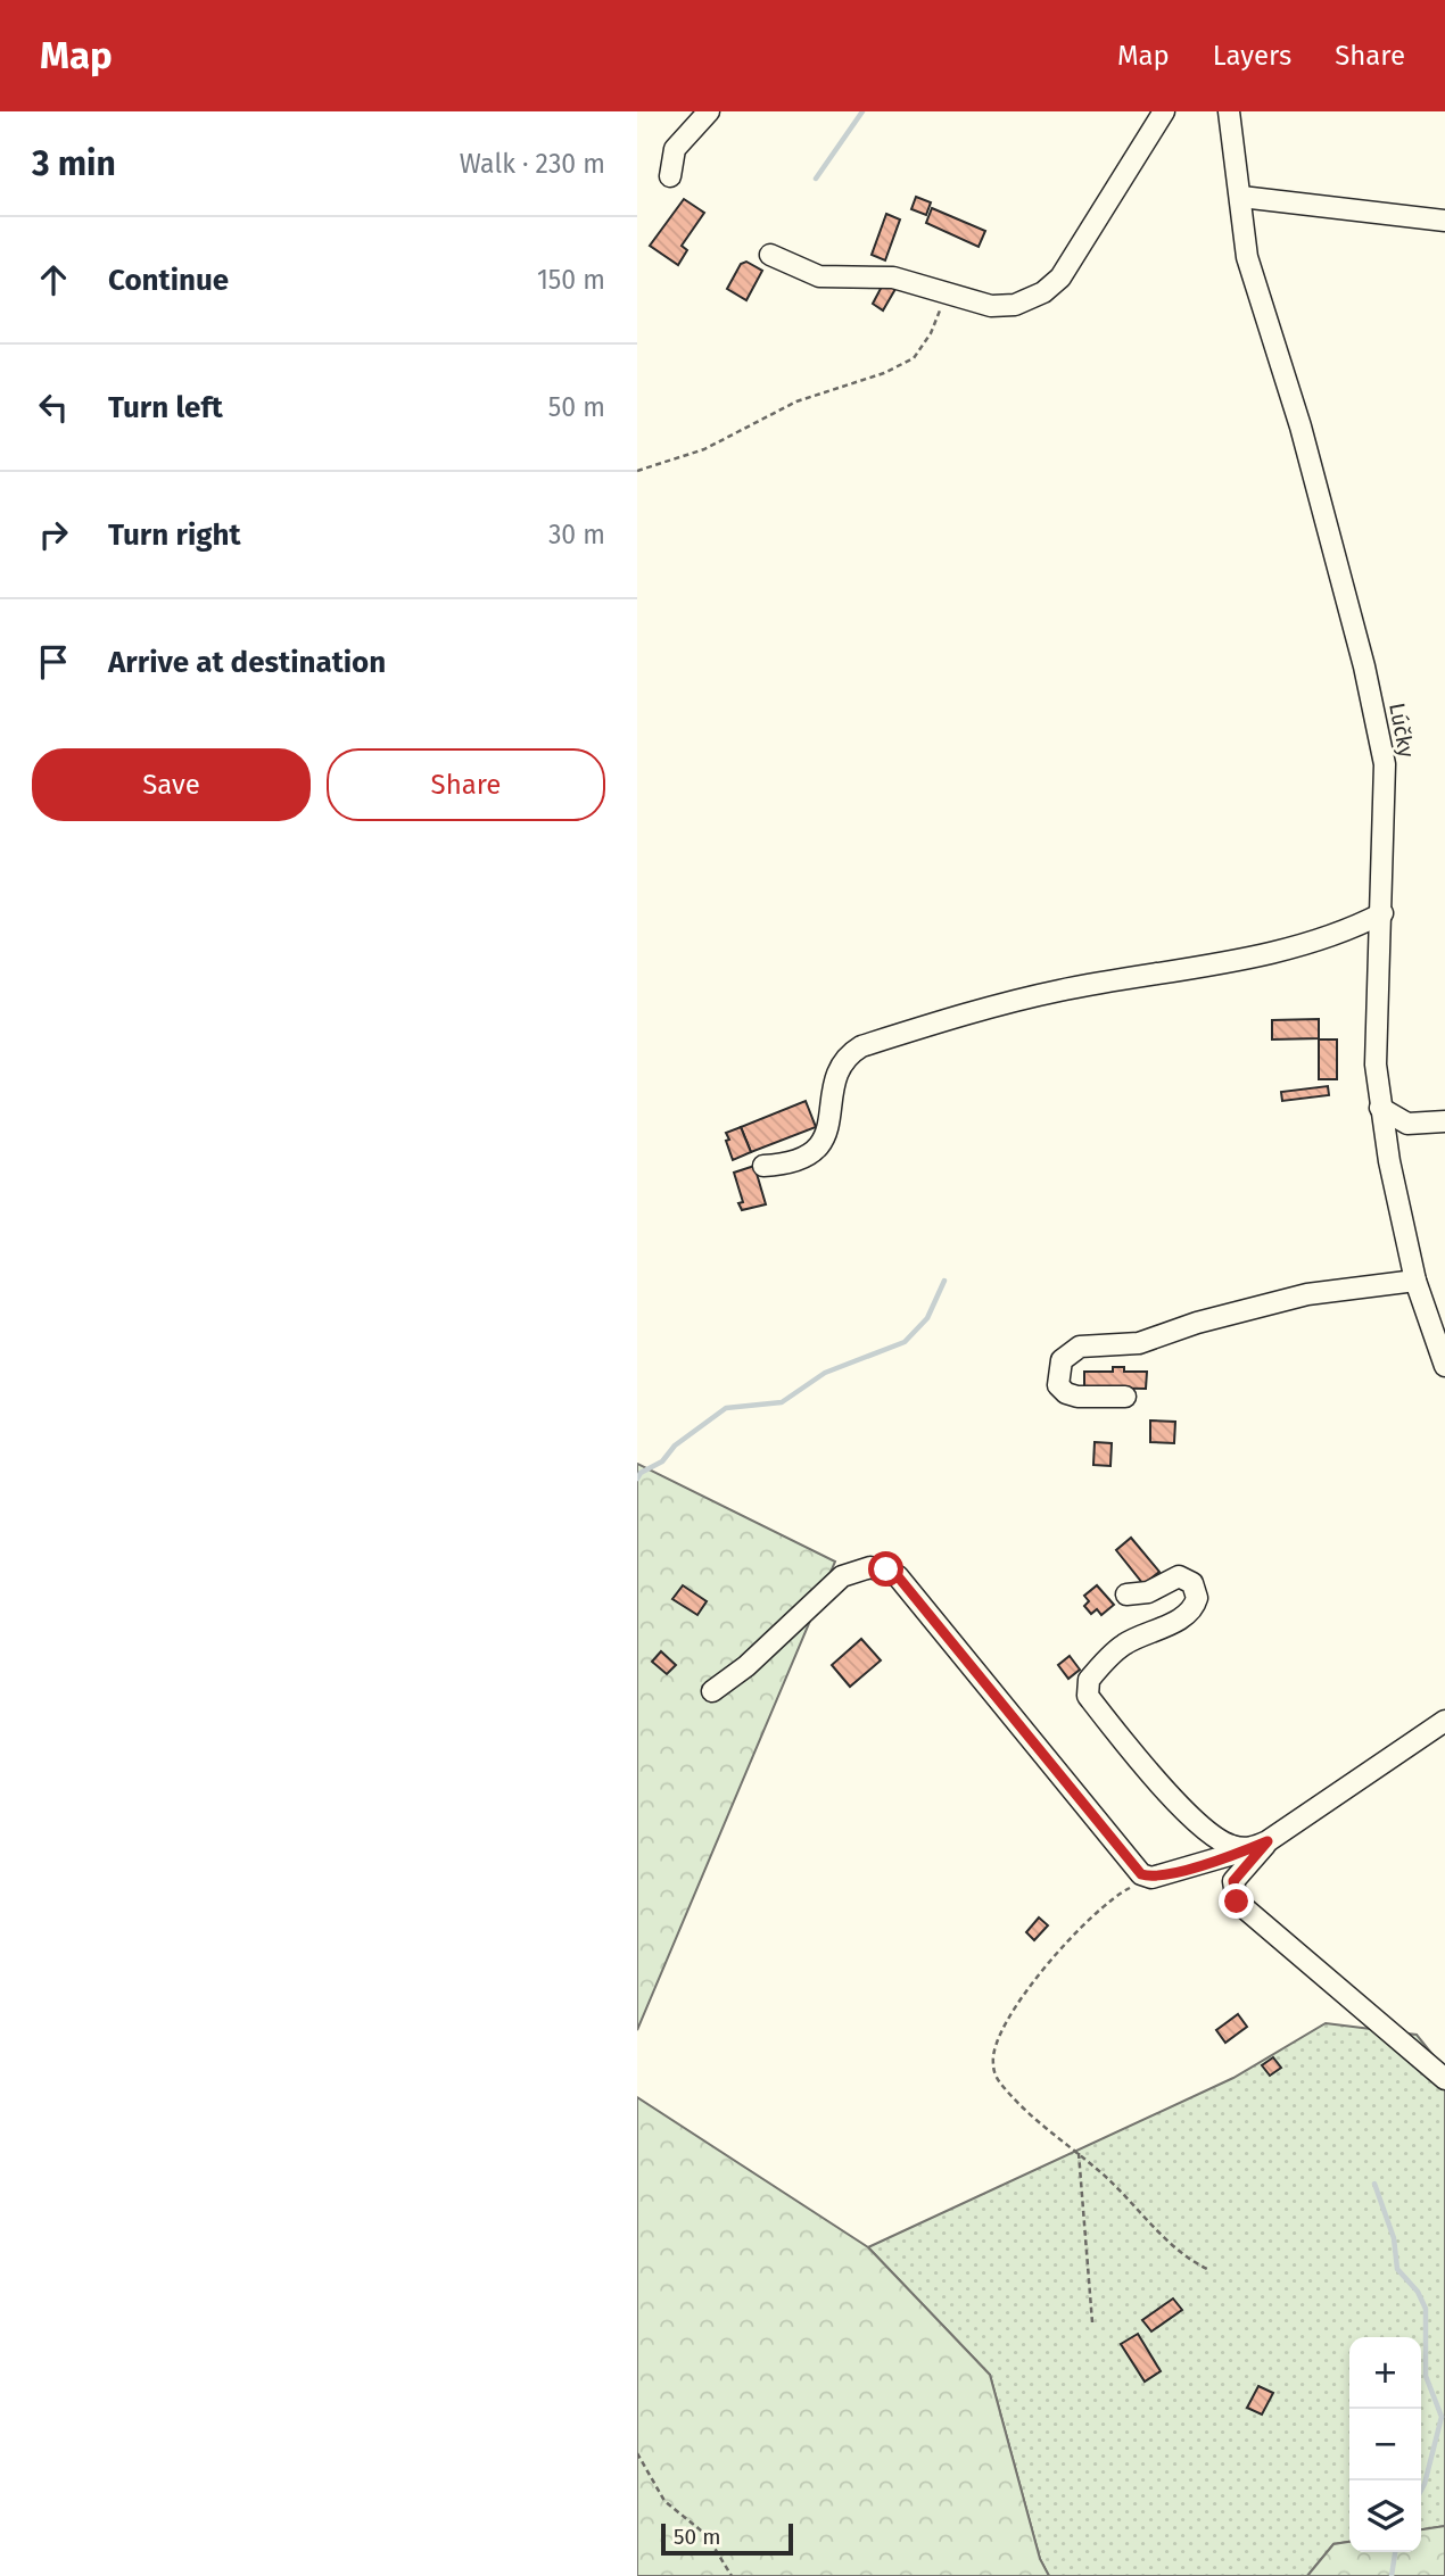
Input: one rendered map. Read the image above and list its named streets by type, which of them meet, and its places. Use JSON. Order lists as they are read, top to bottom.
{
  "streets": {
    "street": ["Lúčky"]
  },
  "scale_bar": "50 m",
  "page": {
    "header": "Map",
    "nav": ["Map", "Layers", "Share"],
    "heading": ["3 min", "Walk · 230 m"],
    "list": [
      ["Continue", "150 m"],
      ["Turn left", "50 m"],
      ["Turn right", "30 m"],
      "Arrive at destination"
    ],
    "buttons": ["Save", "Share"],
    "map_buttons": ["+", "−"],
    "scale": "50 m"
  }
}
